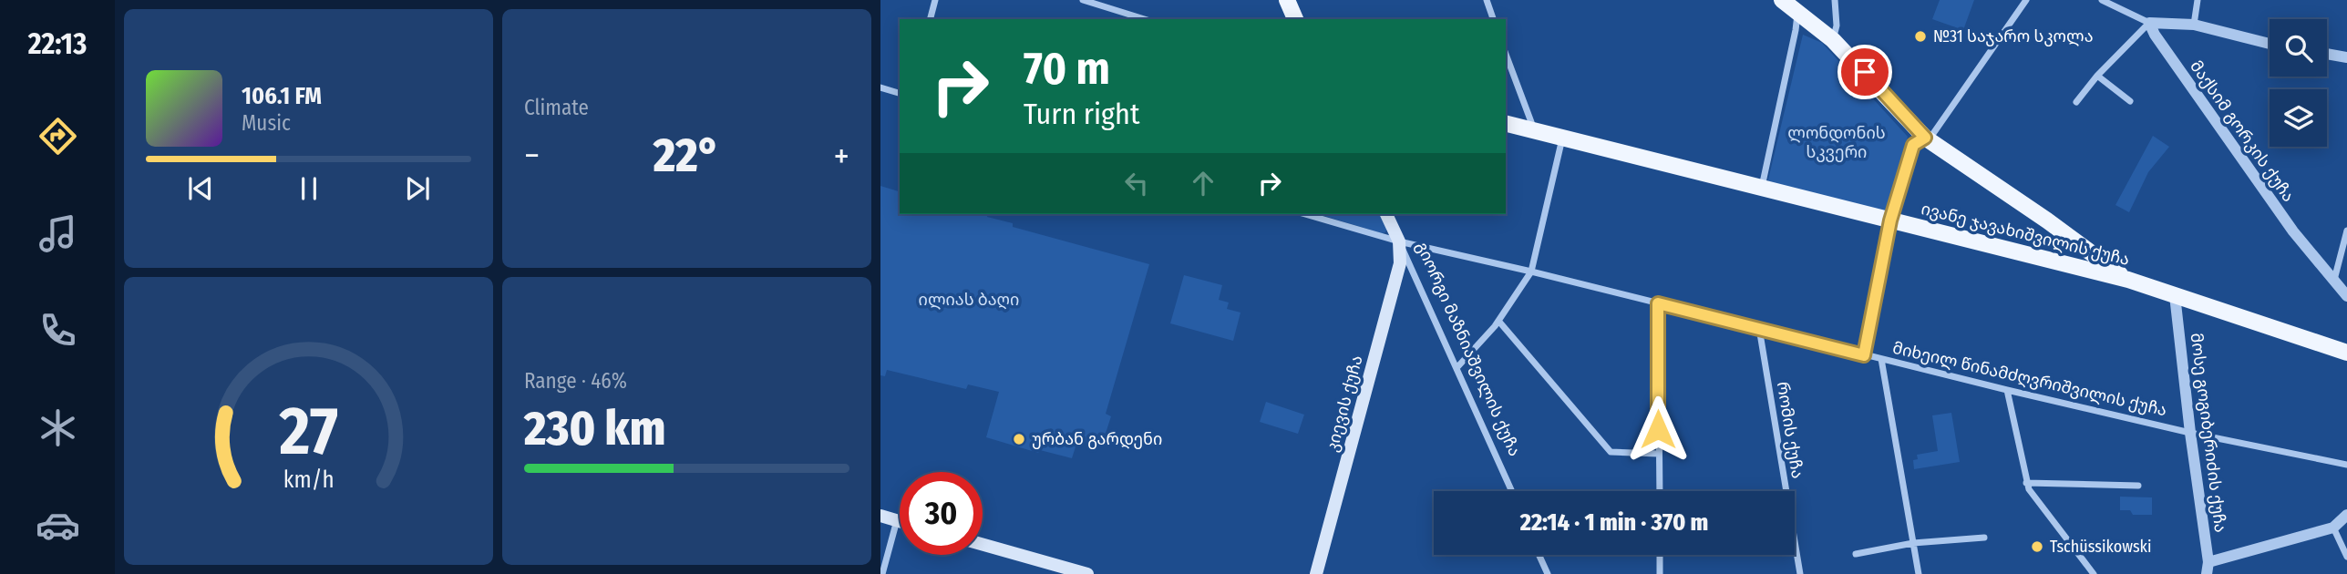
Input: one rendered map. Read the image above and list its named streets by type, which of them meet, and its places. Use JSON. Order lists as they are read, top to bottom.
{
  "streets": {
    "main road": ["ივანე ჯავახიშვილის ქუჩა", "გიორგი მაზნიაშვილის ქუჩა", "კიევის ქუჩა"],
    "street": [
      "მაქსიმ გორკის ქუჩა",
      "მიხეილ წინამძღვრიშვილის ქუჩა",
      "რომის ქუჩა",
      "მოსე გოგიბერიძის ქუჩა"
    ]
  },
  "crossings": [
    ["ივანე ჯავახიშვილის ქუჩა", "მოსე გოგიბერიძის ქუჩა"],
    ["გიორგი მაზნიაშვილის ქუჩა", "მიხეილ წინამძღვრიშვილის ქუჩა"],
    ["გიორგი მაზნიაშვილის ქუჩა", "კიევის ქუჩა"],
    ["მიხეილ წინამძღვრიშვილის ქუჩა", "კიევის ქუჩა"],
    ["მიხეილ წინამძღვრიშვილის ქუჩა", "რომის ქუჩა"],
    ["მიხეილ წინამძღვრიშვილის ქუჩა", "მოსე გოგიბერიძის ქუჩა"]
  ],
  "parks": ["ლონდონის სკვერი", "ილიას ბაღი"],
  "places": ["№31 საჯარო სკოლა", "ურბან გარდენი", "Tschüssikowski"],
  "page": {
    "tabs": "22:13",
    "tile": [
      "Climate",
      ["Range · 46%", "230 km"]
    ],
    "turn": ["70 m", "Turn right"],
    "song": ["106.1 FM", "Music"],
    "heat": ["−", "22°", "+"],
    "limit": "30",
    "trip": "22:14 · 1 min · 370 m",
    "gauge": ["27", "km/h"]
  }
}
